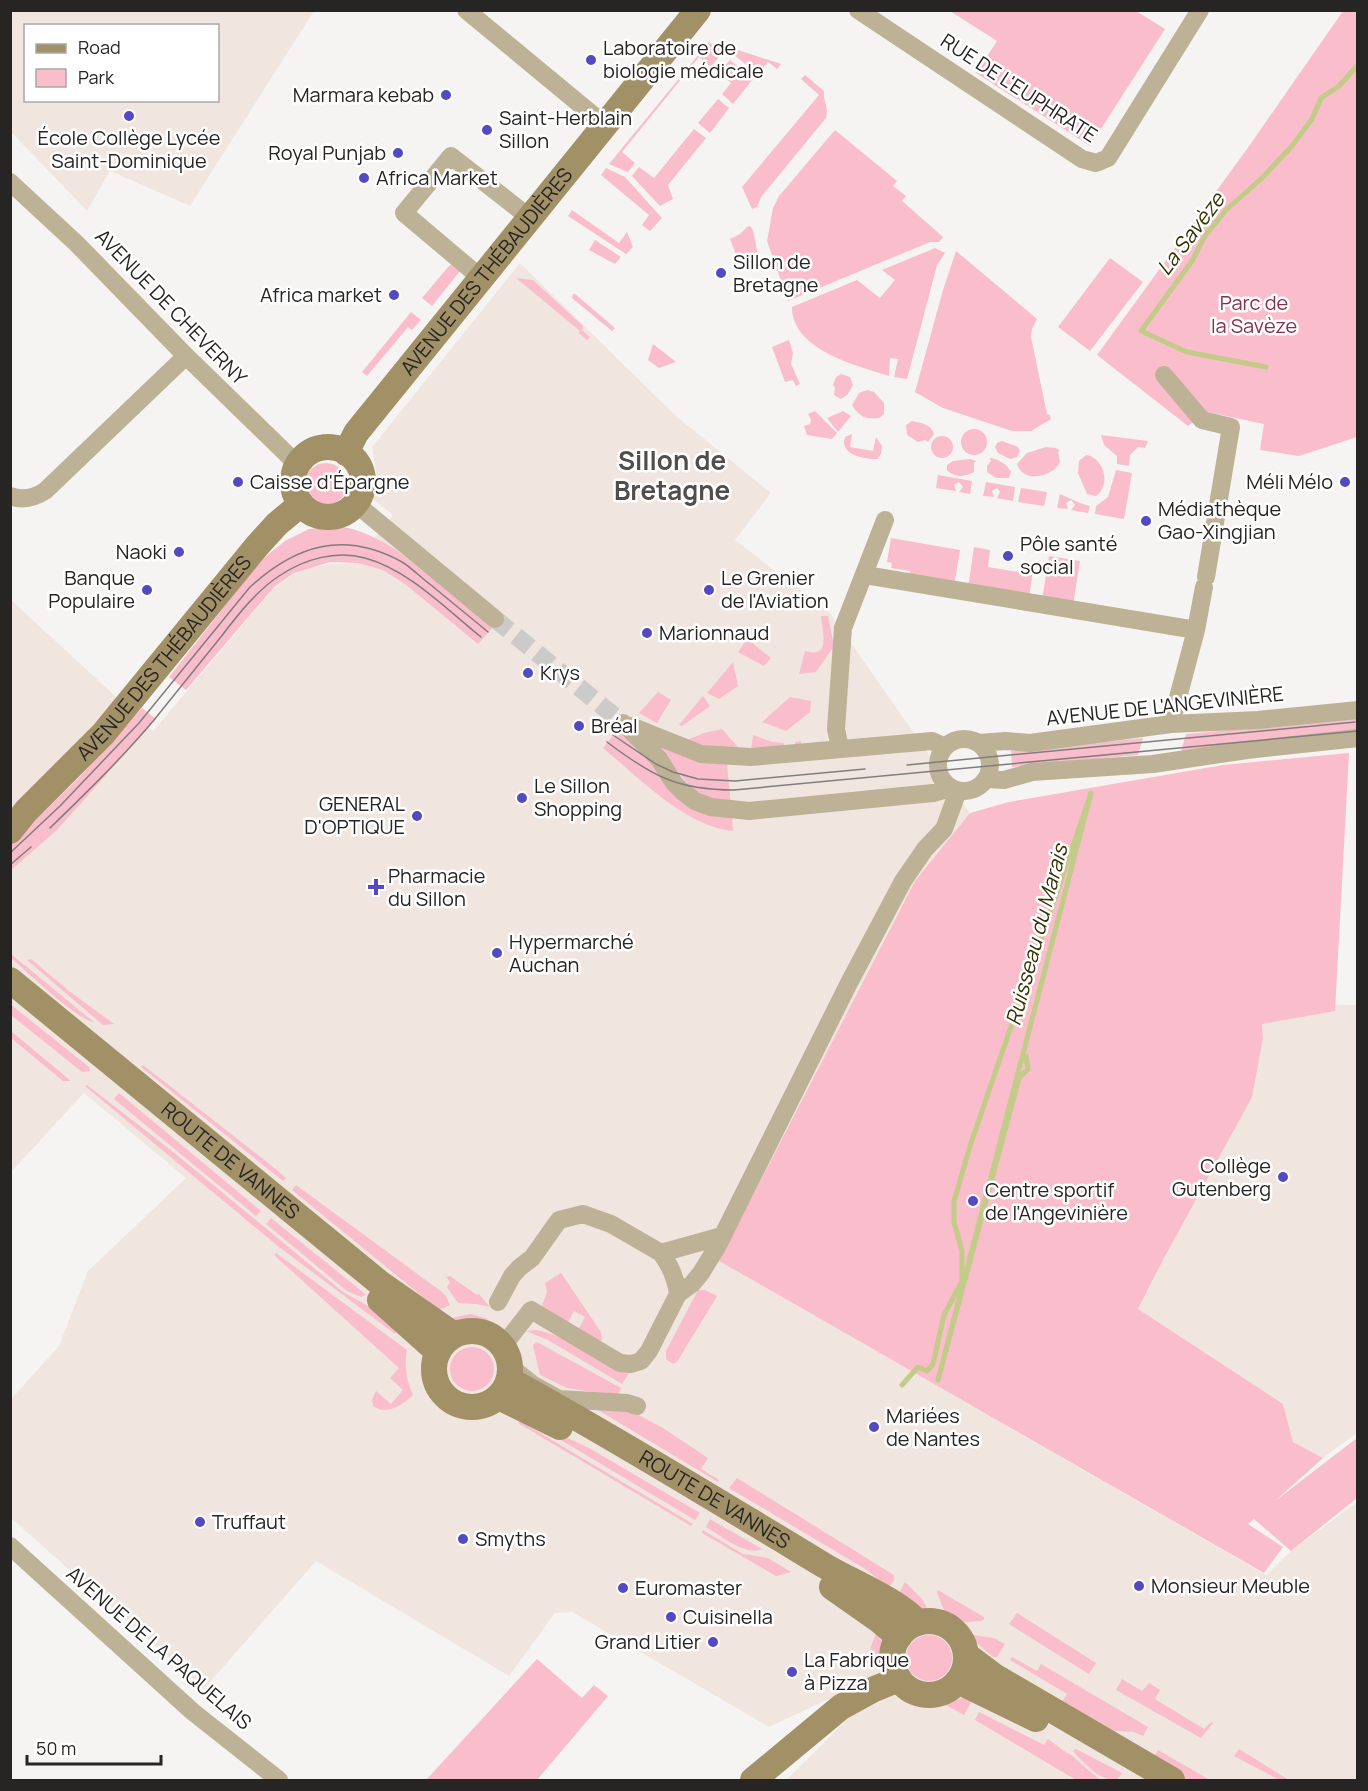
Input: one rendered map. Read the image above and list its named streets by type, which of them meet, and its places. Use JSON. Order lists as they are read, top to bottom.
{
  "streets": {
    "main road": ["AVENUE DES THÉBAUDIÈRES", "ROUTE DE VANNES"],
    "street": [
      "RUE DE L'EUPHRATE",
      "AVENUE DE CHEVERNY",
      "AVENUE DE L'ANGEVINIÈRE",
      "AVENUE DE LA PAQUELAIS"
    ]
  },
  "crossings": [
    ["AVENUE DES THÉBAUDIÈRES", "AVENUE DE CHEVERNY"]
  ],
  "districts": ["Sillon de Bretagne"],
  "water": ["La Savèze", "Ruisseau du Marais"],
  "parks": ["Parc de la Savèze"],
  "places": {
    "other": [
      "Laboratoire de biologie médicale",
      "Marmara kebab",
      "École Collège Lycée Saint-Dominique",
      "Saint-Herblain Sillon",
      "Royal Punjab",
      "Africa Market",
      "Sillon de Bretagne",
      "Africa market",
      "Caisse d'Épargne",
      "Méli Mélo",
      "Médiathèque Gao-Xingjian",
      "Naoki",
      "Pôle santé social",
      "Banque Populaire",
      "Le Grenier de l'Aviation",
      "Marionnaud",
      "Krys",
      "Bréal",
      "Le Sillon Shopping",
      "GENERAL D'OPTIQUE",
      "Hypermarché Auchan",
      "Collège Gutenberg",
      "Centre sportif de l'Angevinière",
      "Mariées de Nantes",
      "Truffaut",
      "Smyths",
      "Monsieur Meuble",
      "Euromaster",
      "Cuisinella",
      "Grand Litier",
      "La Fabrique à Pizza"
    ],
    "health": ["Pharmacie du Sillon"]
  },
  "legend": ["Road", "Park"],
  "scale_bar": "50 m"
}
